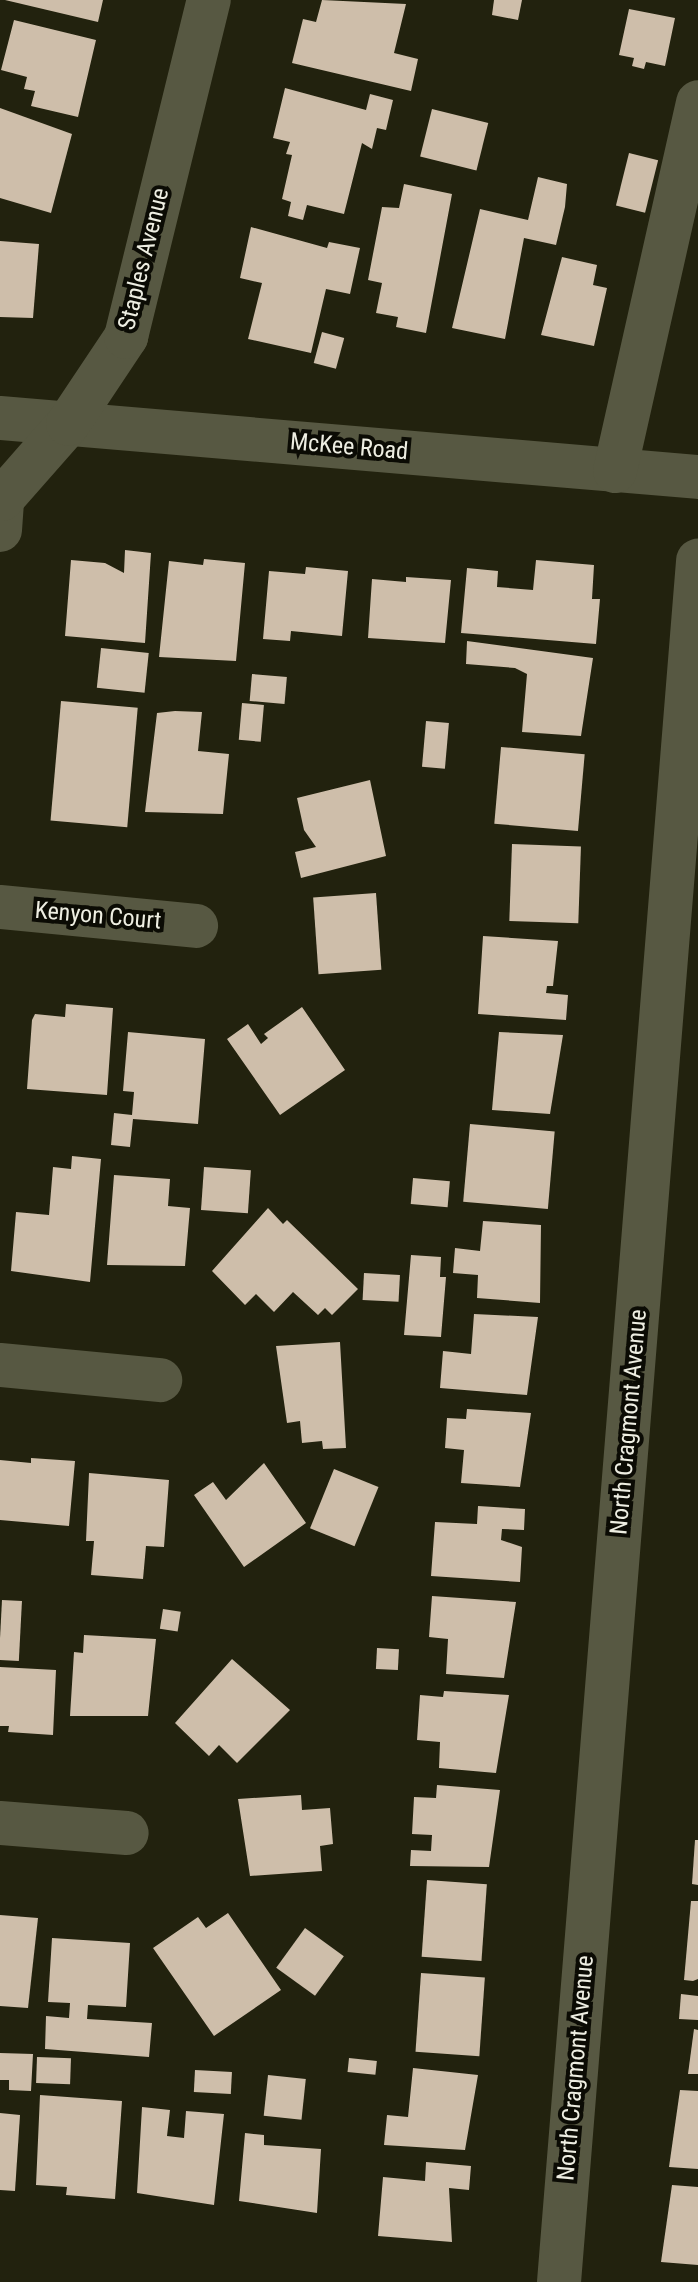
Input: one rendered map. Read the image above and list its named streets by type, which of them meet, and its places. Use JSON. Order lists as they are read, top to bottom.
{
  "streets": {
    "street": [
      "Staples Avenue",
      "McKee Road",
      "Kenyon Court",
      "North Cragmont Avenue"
    ]
  },
  "crossings": [
    ["Staples Avenue", "McKee Road"]
  ]
}
